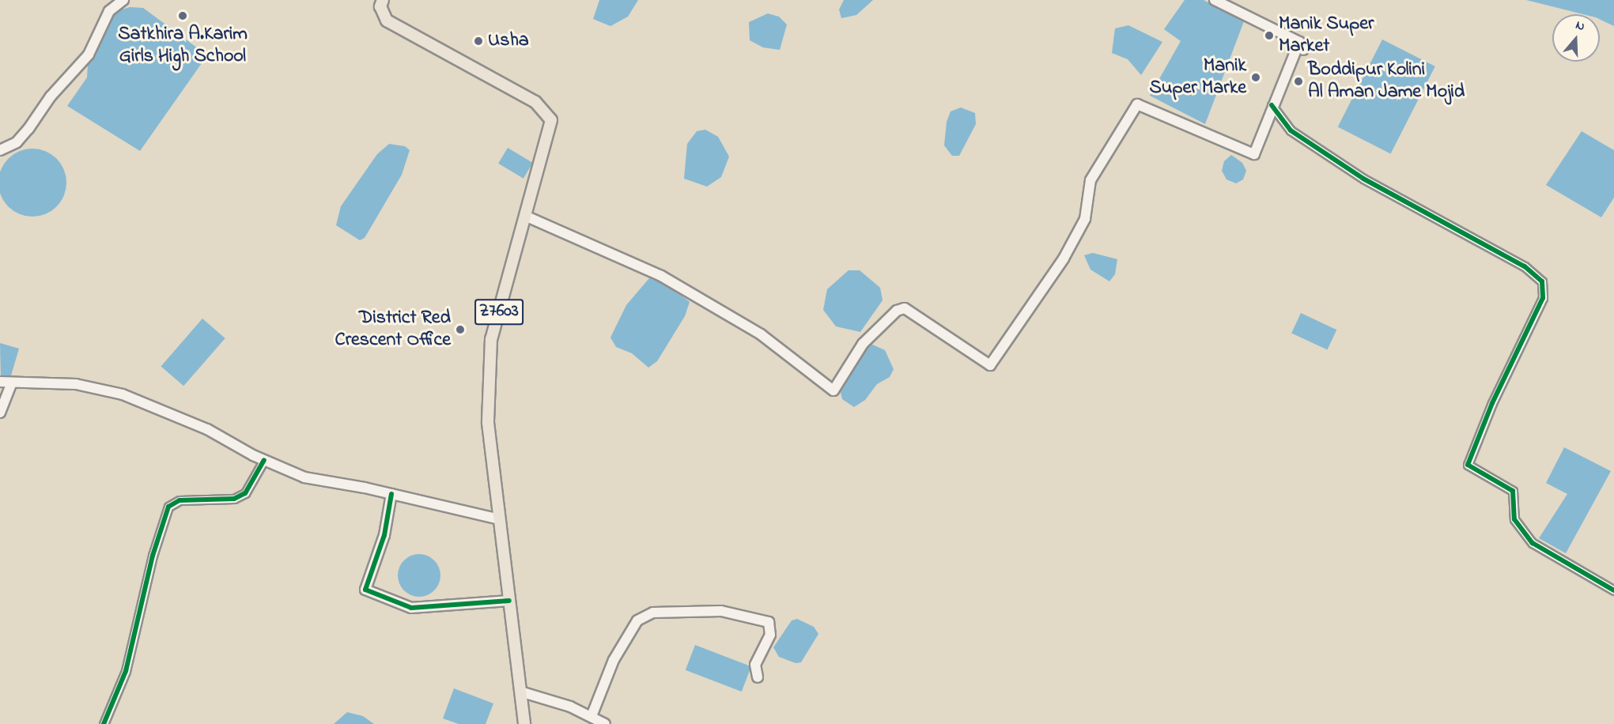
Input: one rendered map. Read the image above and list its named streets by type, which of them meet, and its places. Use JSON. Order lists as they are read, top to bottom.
{
  "streets": {
    "main road": ["Z7603"]
  },
  "places": [
    "Satkhira A.Karim Girls High School",
    "Manik Super Market",
    "Usha",
    "Manik Super Marke",
    "Boddipur Kolini Al Aman Jame Mojid",
    "District Red Crescent Office"
  ],
  "north": "top"
}
